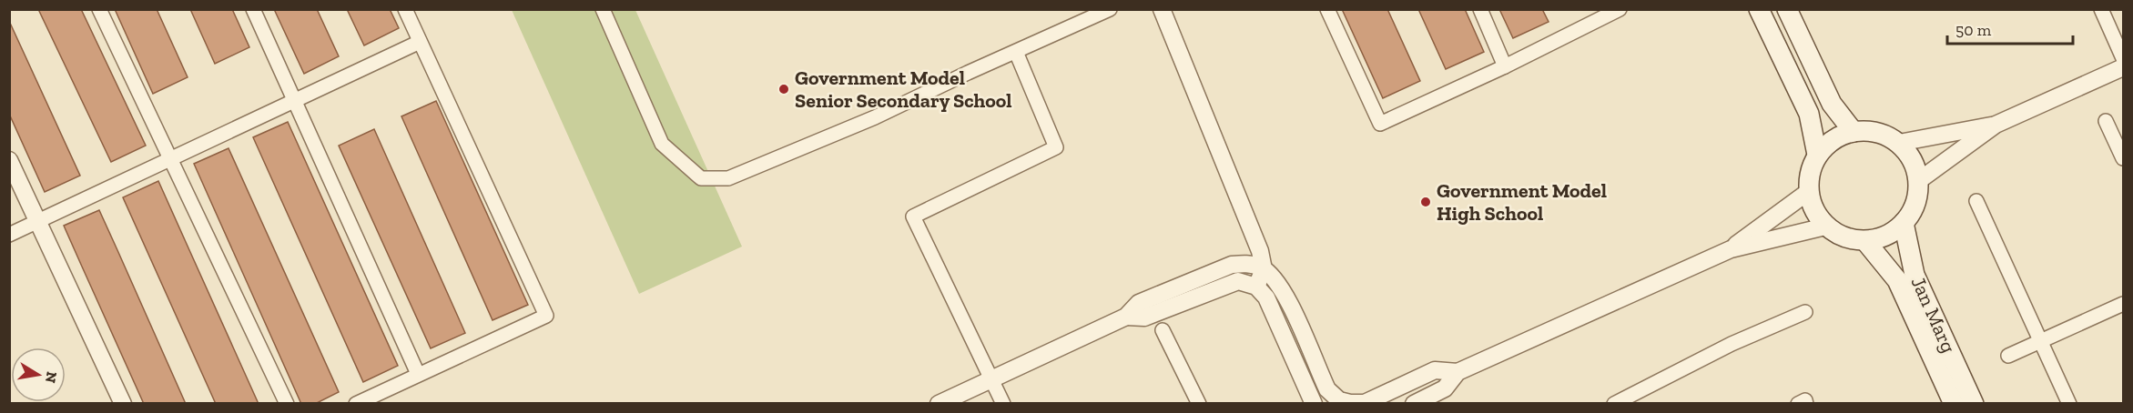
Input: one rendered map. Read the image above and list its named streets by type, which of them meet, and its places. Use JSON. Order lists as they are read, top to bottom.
{
  "streets": {
    "main road": ["Jan Marg"]
  },
  "places": ["Government Model Senior Secondary School", "Government Model High School"],
  "scale_bar": "50 m",
  "north": "right"
}
